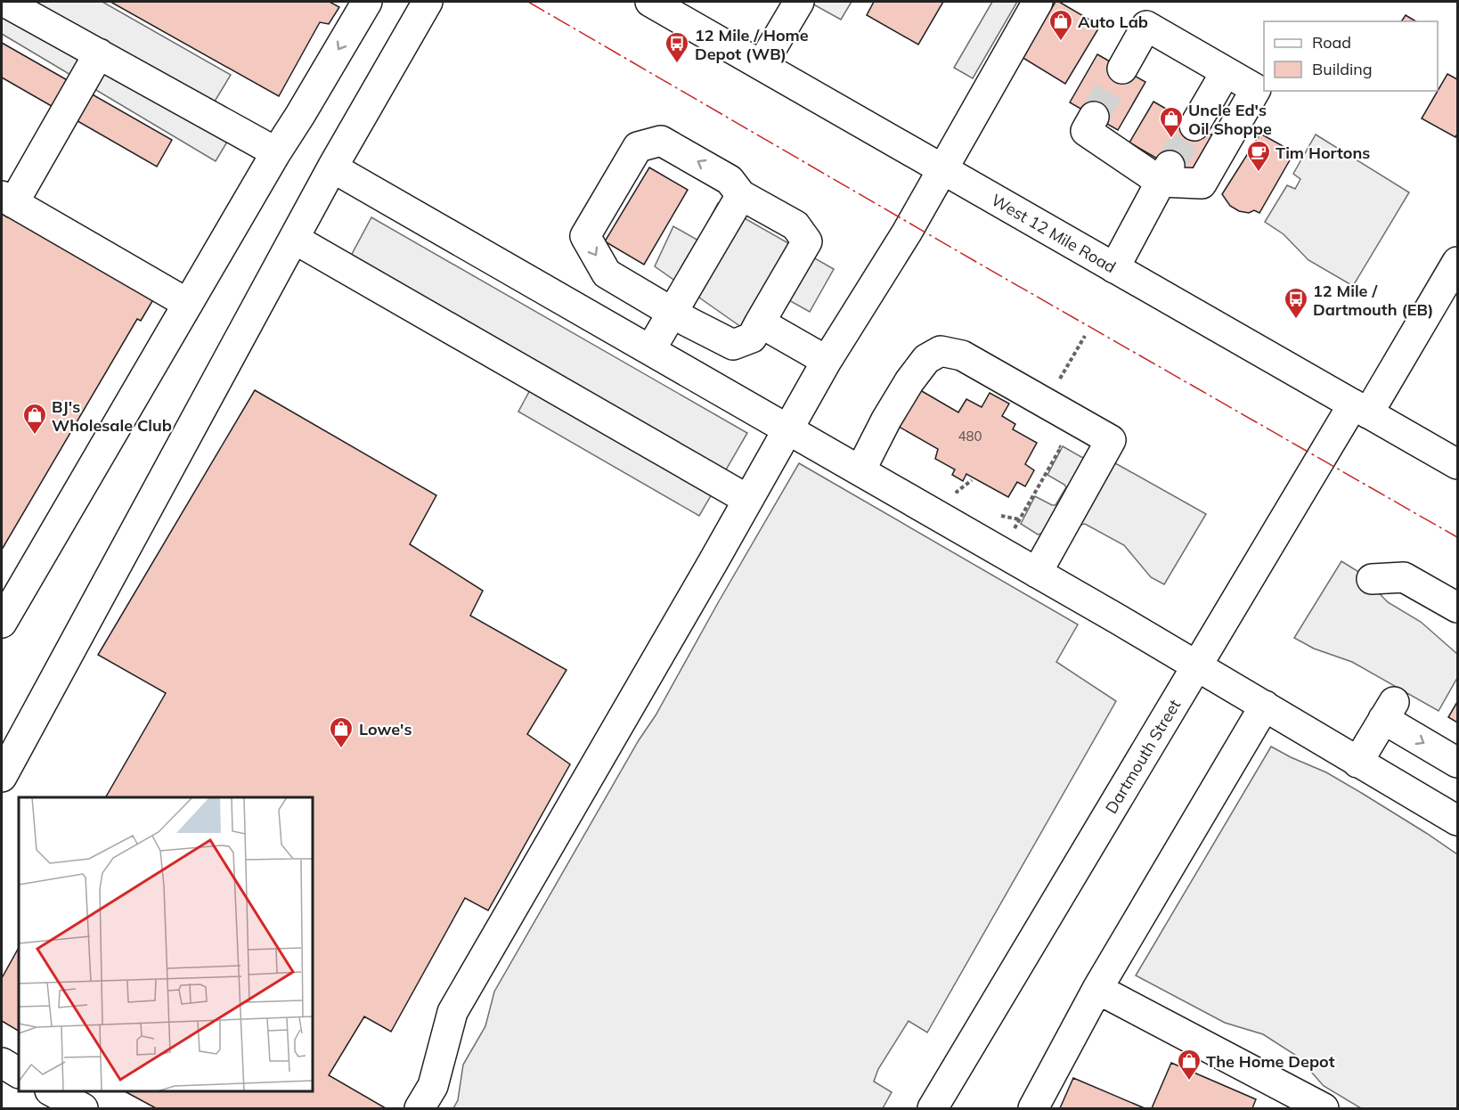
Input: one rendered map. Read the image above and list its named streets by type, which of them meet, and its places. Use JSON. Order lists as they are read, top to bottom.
{
  "streets": {
    "street": ["West 12 Mile Road", "Dartmouth Street"]
  },
  "crossings": [
    ["West 12 Mile Road", "Dartmouth Street"]
  ],
  "places": {
    "shop": [
      "Auto Lab",
      "Uncle Ed's Oil Shoppe",
      "BJ's Wholesale Club",
      "Lowe's",
      "The Home Depot"
    ],
    "bus stop": ["12 Mile / Home Depot (WB)", "12 Mile / Dartmouth (EB)"],
    "cafe": ["Tim Hortons"]
  },
  "house_numbers": ["480"],
  "legend": ["Road", "Building"]
}
